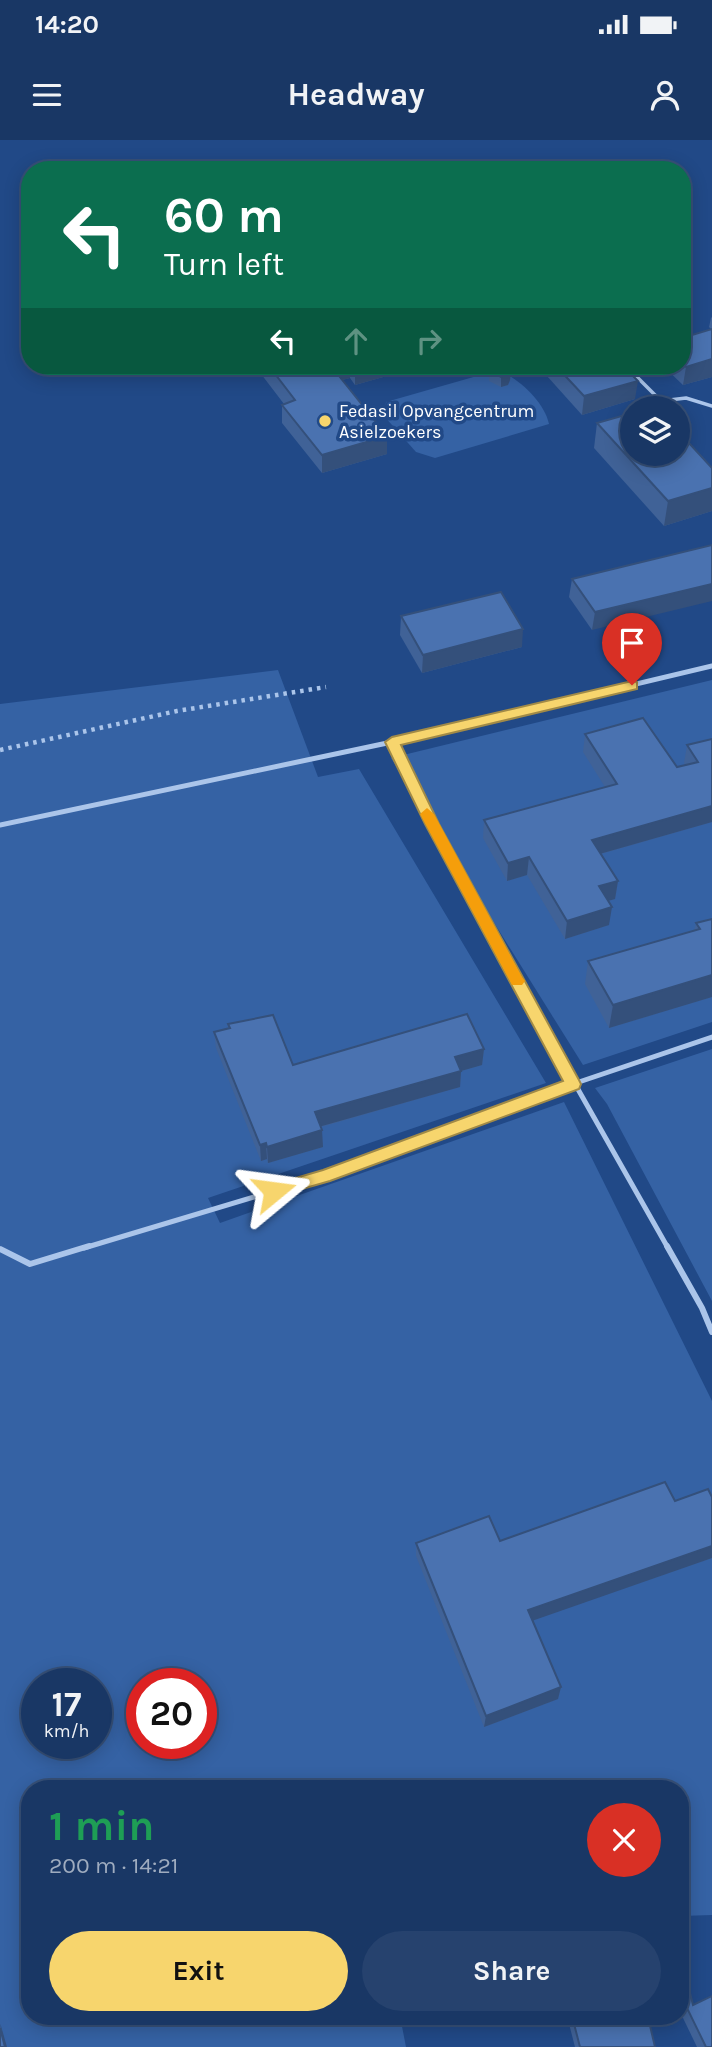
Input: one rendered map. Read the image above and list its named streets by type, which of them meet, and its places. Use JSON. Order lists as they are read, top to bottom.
{
  "places": ["Fedasil Opvangcentrum Asielzoekers"],
  "page": {
    "status": "14:20",
    "header": "Headway",
    "turn": ["60 m", "Turn left"],
    "speed": "17 km/h",
    "limit": "20",
    "heading": ["1 min", "200 m · 14:21"],
    "buttons": ["Exit", "Share"]
  }
}
